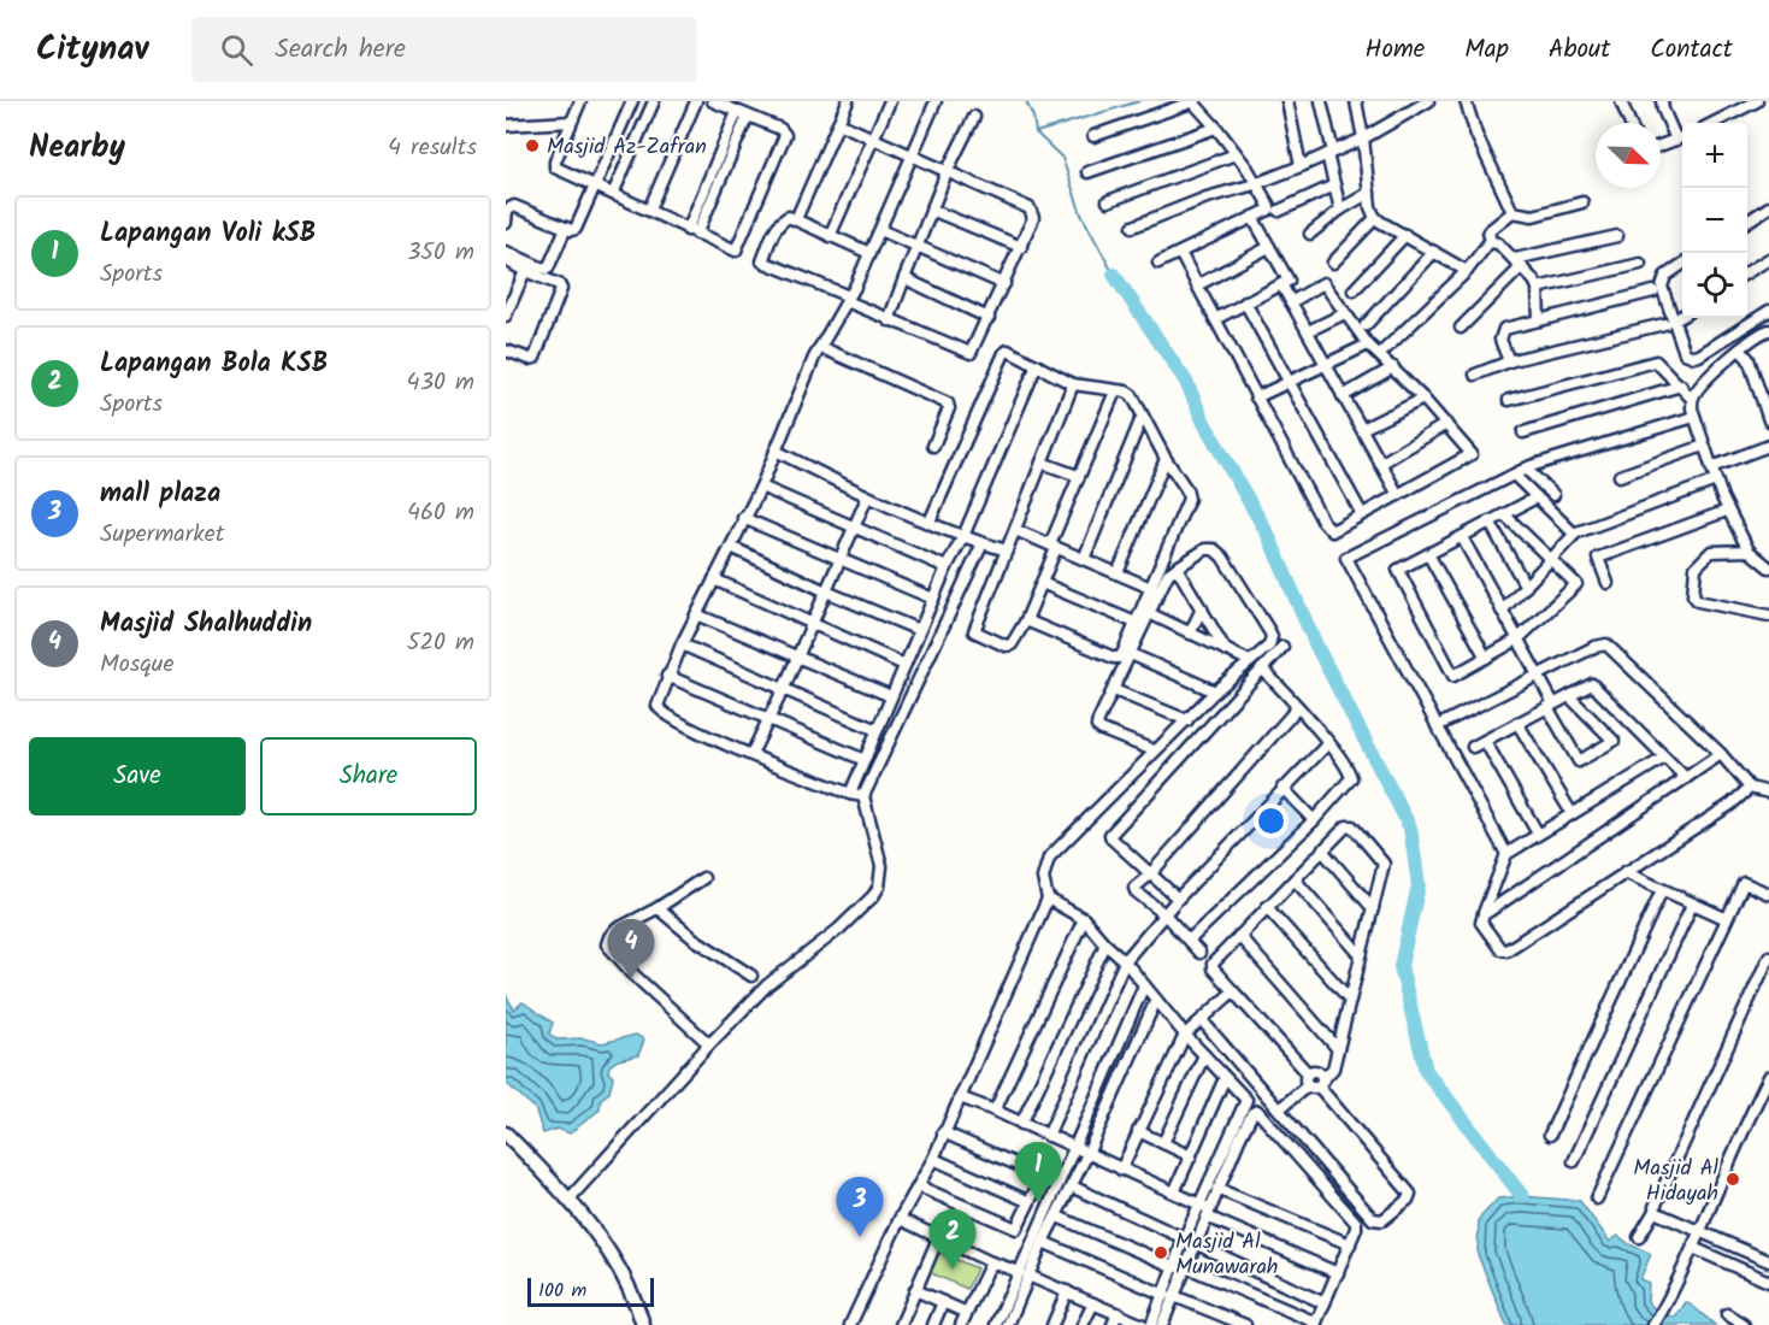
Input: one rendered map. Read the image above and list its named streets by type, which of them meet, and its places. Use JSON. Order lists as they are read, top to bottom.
{
  "places": ["Masjid Az-Zafran", "Masjid Al Hidayah", "Masjid Al Munawarah"],
  "scale_bar": "100 m",
  "north": "bottom right",
  "page": {
    "header": "Citynav",
    "search": "Search here",
    "nav": [
      "Home",
      "Map",
      "About",
      "Contact"
    ],
    "heading": ["Nearby", "4 results"],
    "map_buttons": ["+", "−"],
    "list": [
      {
        "mark": "1",
        "name": "Lapangan Voli kSB",
        "note": "Sports",
        "value": "350 m"
      },
      {
        "mark": "2",
        "name": "Lapangan Bola KSB",
        "note": "Sports",
        "value": "430 m"
      },
      {
        "mark": "3",
        "name": "mall plaza",
        "note": "Supermarket",
        "value": "460 m"
      },
      {
        "mark": "4",
        "name": "Masjid Shalhuddin",
        "note": "Mosque",
        "value": "520 m"
      }
    ],
    "buttons": ["Save", "Share"],
    "pins": [
      "4",
      "1",
      "3",
      "2"
    ],
    "scale": "100 m"
  }
}
